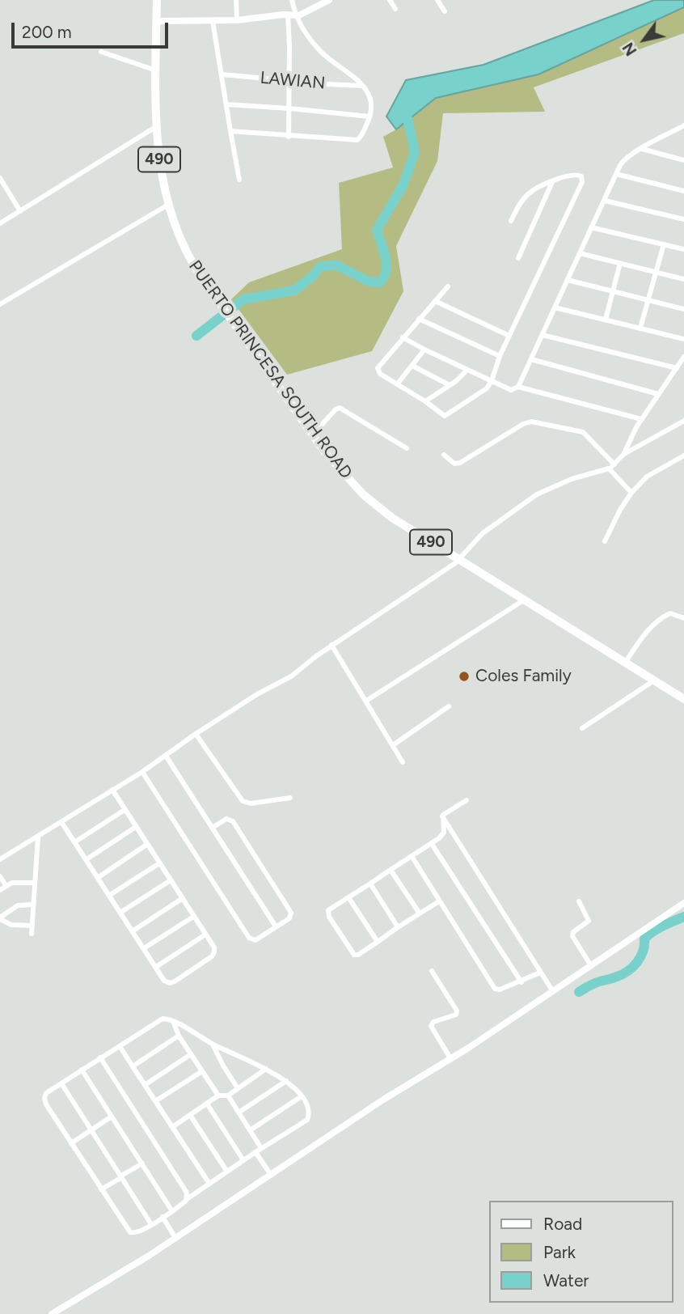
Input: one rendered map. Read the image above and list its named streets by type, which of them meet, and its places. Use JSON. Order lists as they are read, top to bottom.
{
  "streets": {
    "main road": ["490", "PUERTO PRINCESA SOUTH ROAD"],
    "street": ["LAWIAN"]
  },
  "places": ["Coles Family"],
  "legend": ["Road", "Park", "Water"],
  "scale_bar": "200 m",
  "north": "bottom left"
}
